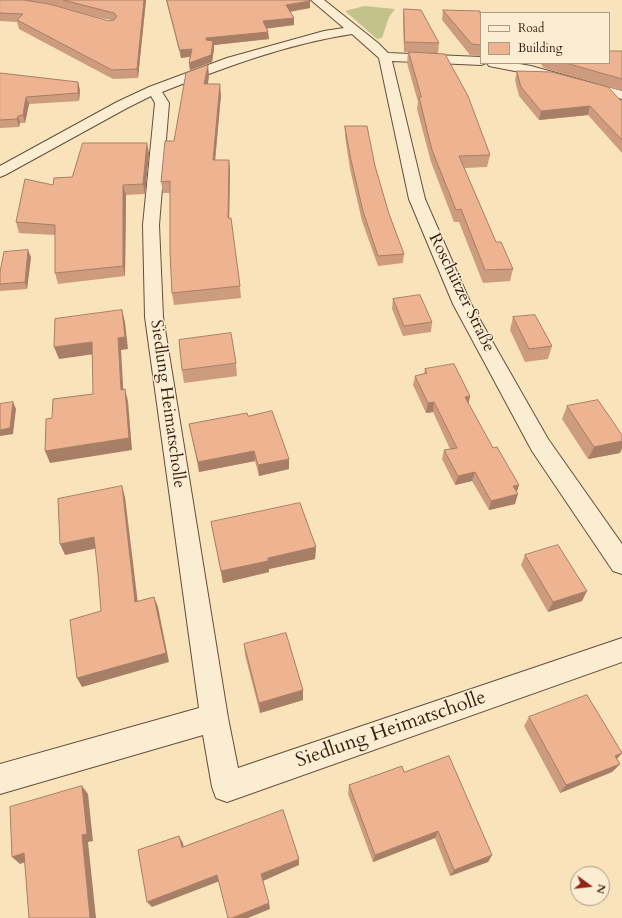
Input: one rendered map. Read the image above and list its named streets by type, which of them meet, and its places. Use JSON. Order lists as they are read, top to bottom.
{
  "streets": {
    "street": ["Roschützer Straße", "Siedlung Heimatscholle"]
  },
  "legend": ["Road", "Building"],
  "north": "right"
}
